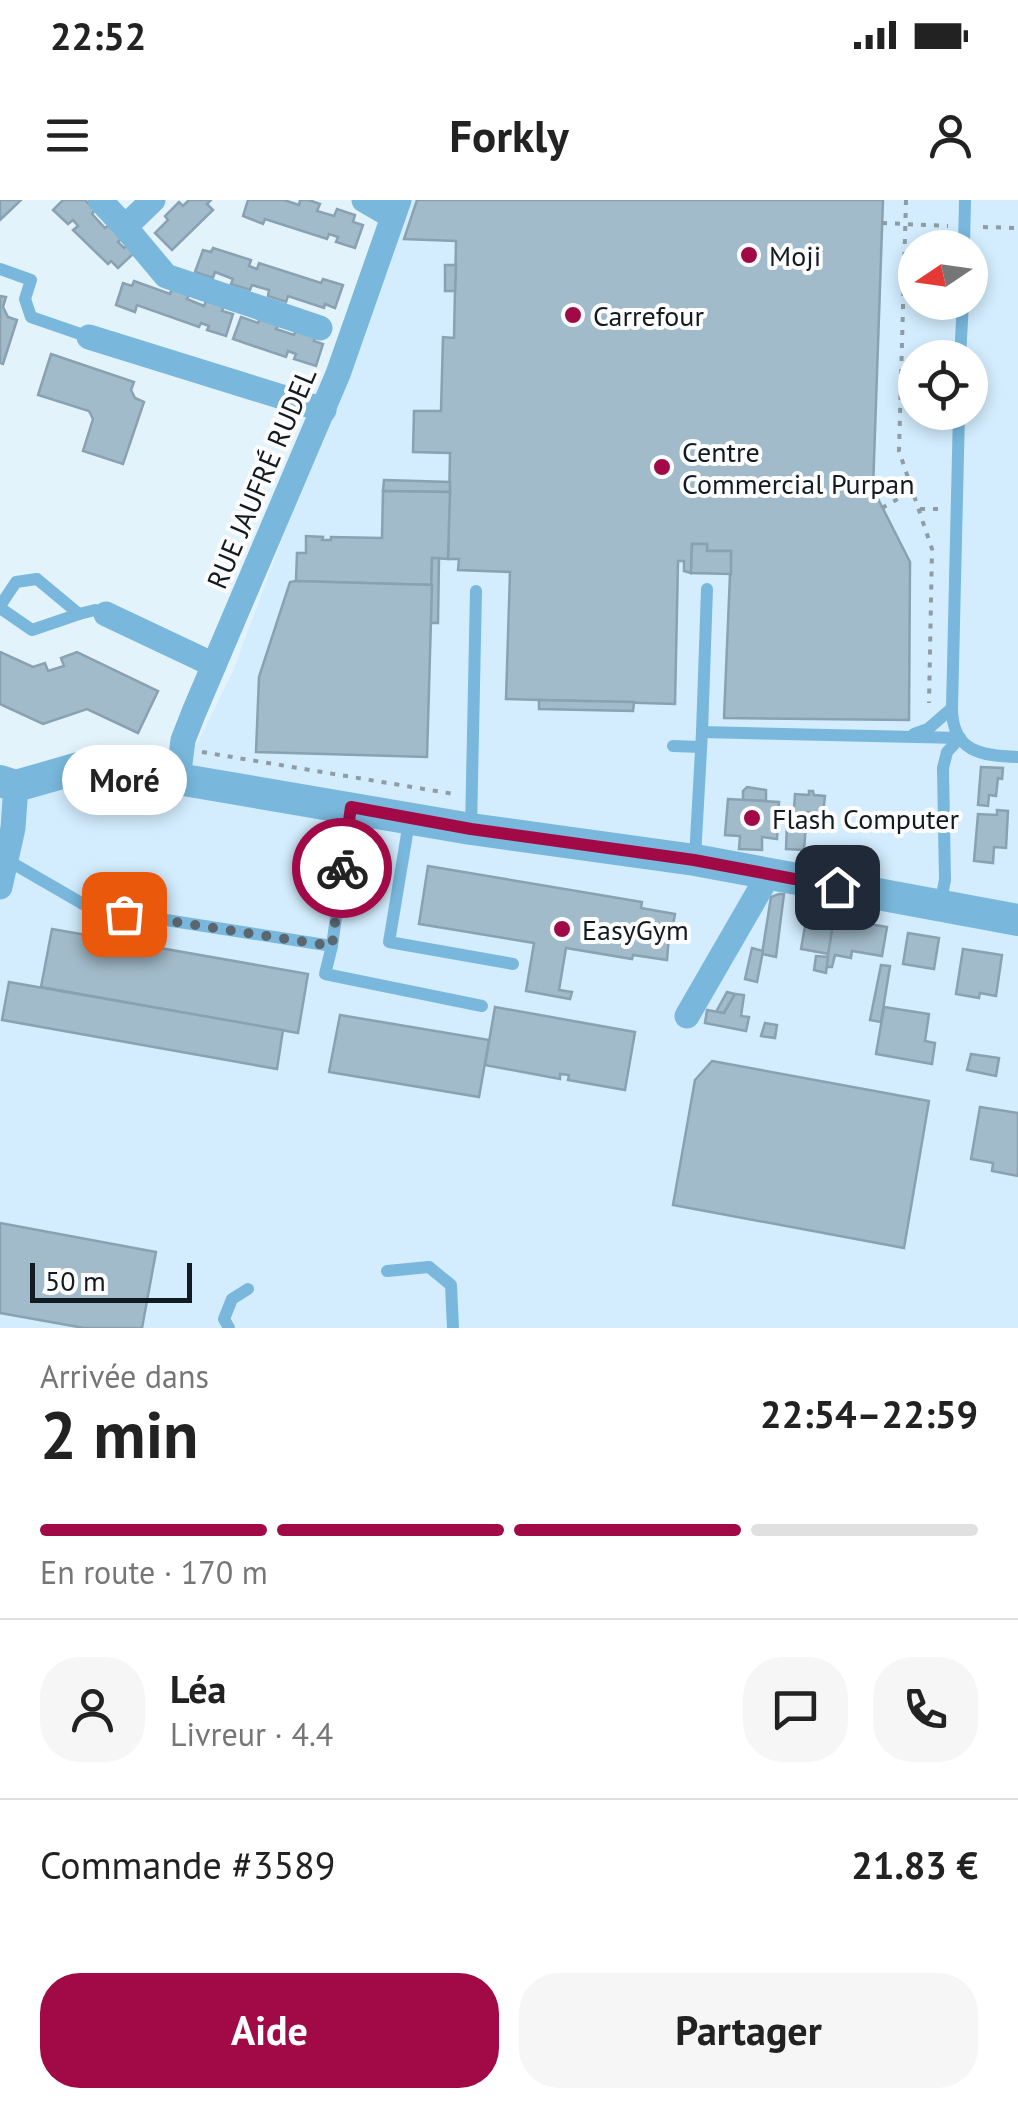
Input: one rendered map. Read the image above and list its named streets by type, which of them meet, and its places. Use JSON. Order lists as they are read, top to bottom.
{
  "streets": {
    "street": ["RUE JAUFRÉ RUDEL"]
  },
  "places": [
    "Moji",
    "Carrefour",
    "Centre Commercial Purpan",
    "Flash Computer",
    "Moré",
    "EasyGym"
  ],
  "scale_bar": "50 m",
  "north": "left",
  "page": {
    "status": "22:52",
    "header": "Forkly",
    "bubble": "Moré",
    "scale": "50 m",
    "heading": ["2 min", "Arrivée dans", "22:54–22:59"],
    "panel": [
      "Léa",
      "Livreur · 4.4",
      "Commande #3589",
      "21.83 €"
    ],
    "bar": "En route · 170 m",
    "buttons": ["Aide", "Partager"]
  }
}
